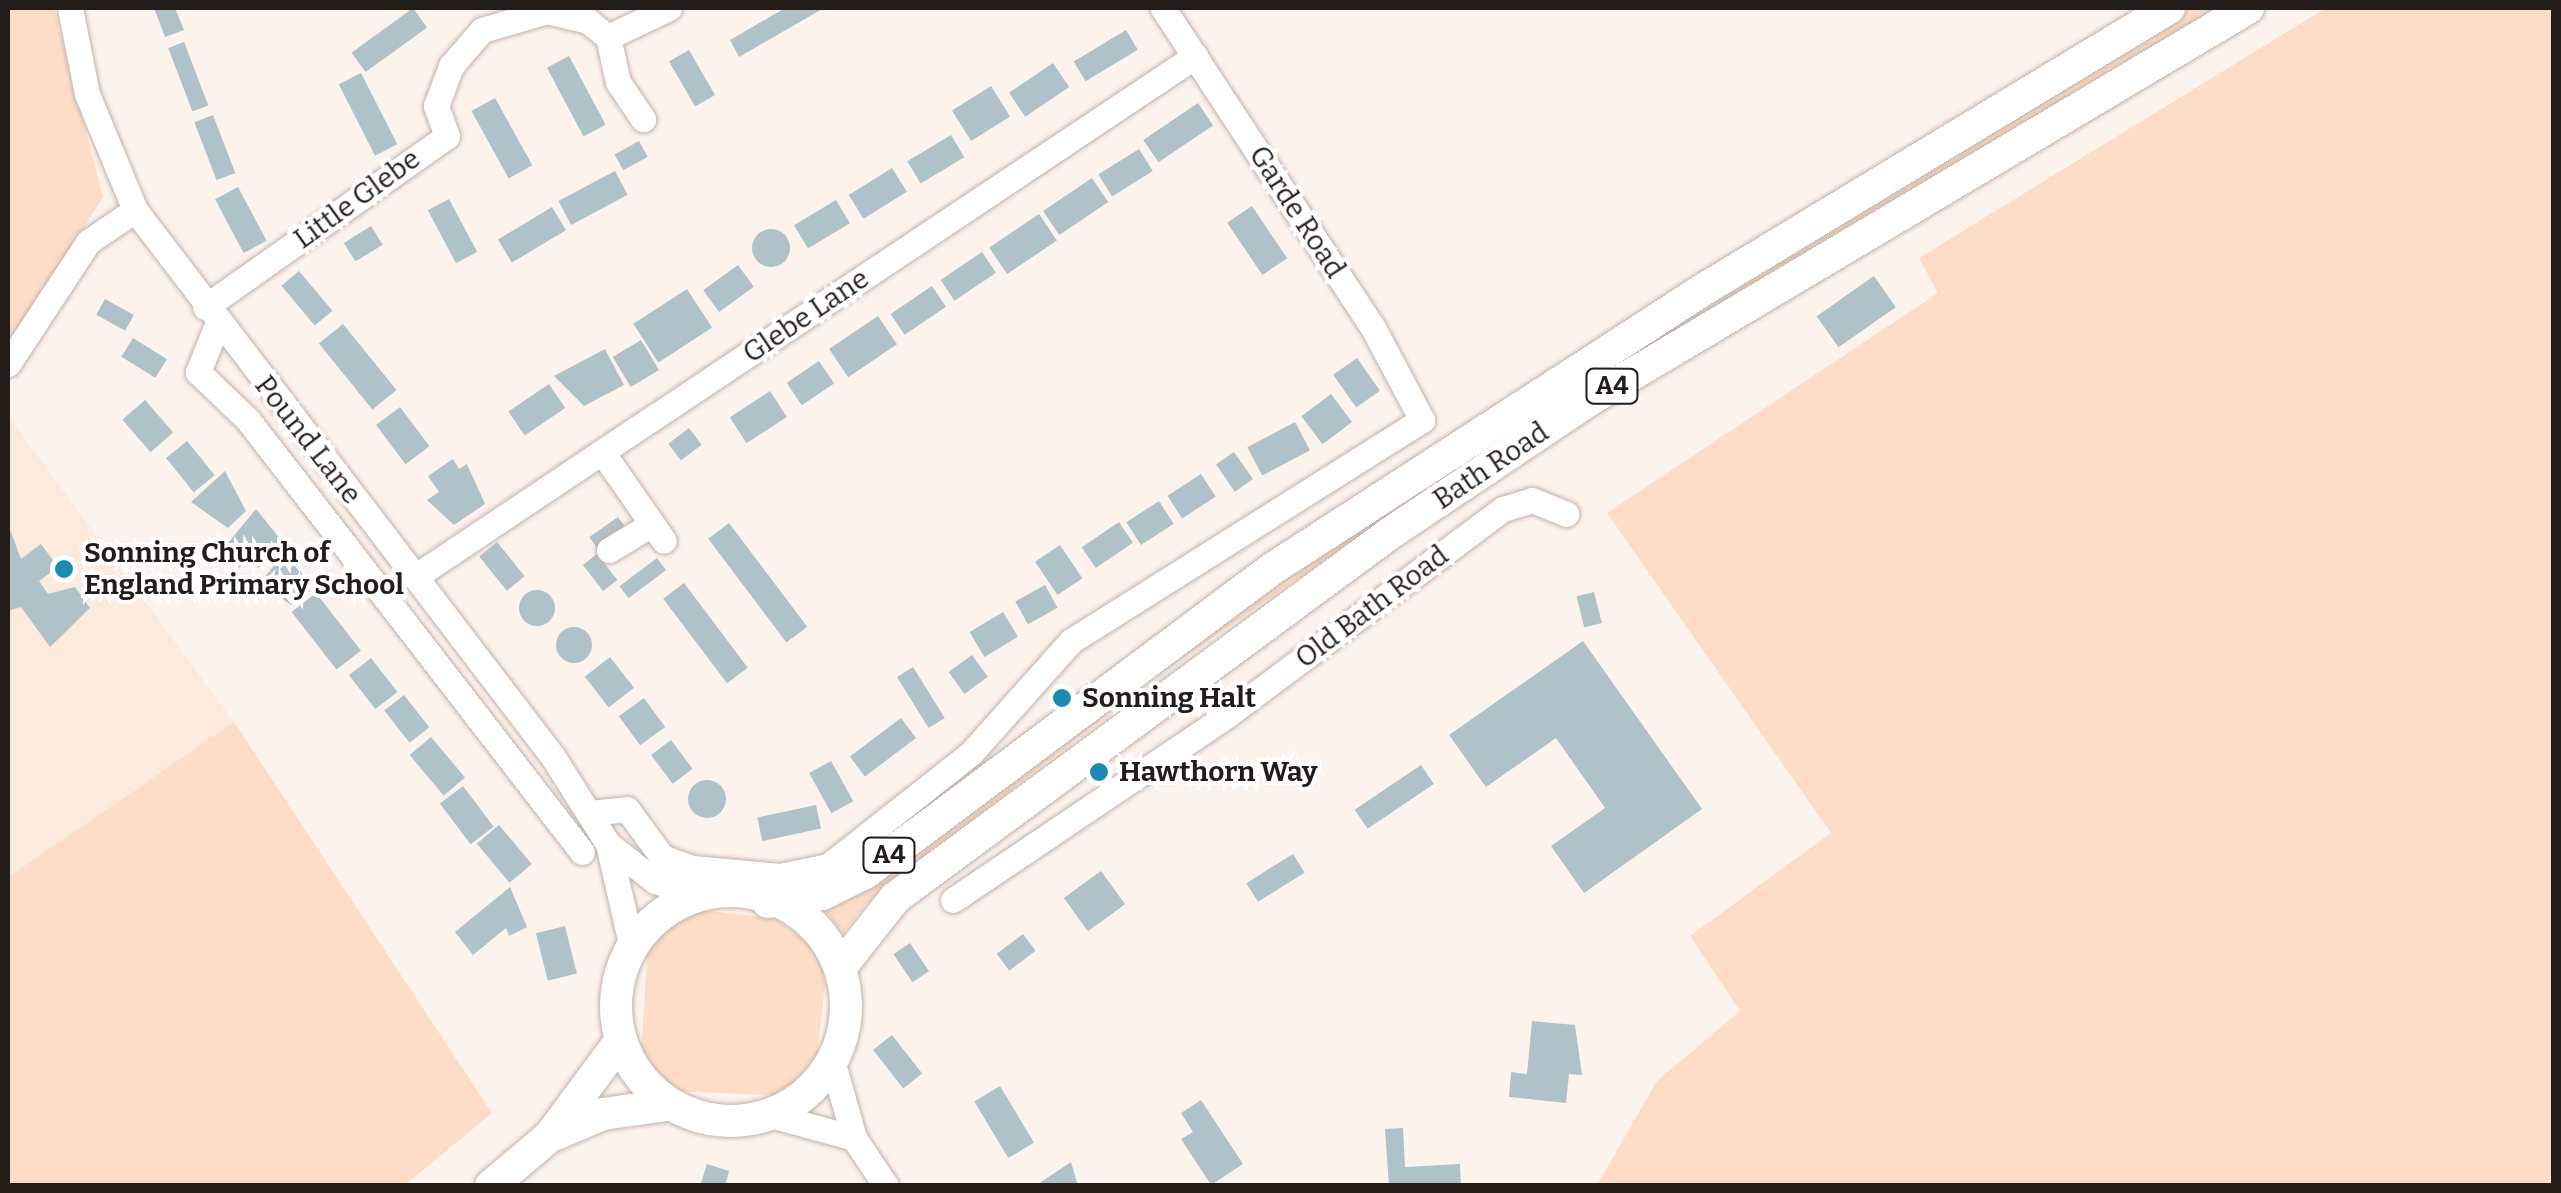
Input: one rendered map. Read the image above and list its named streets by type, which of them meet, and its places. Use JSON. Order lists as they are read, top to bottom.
{
  "streets": {
    "main road": ["A4", "Bath Road"],
    "street": [
      "Little Glebe",
      "Garde Road",
      "Glebe Lane",
      "Pound Lane",
      "Old Bath Road"
    ]
  },
  "crossings": [
    ["Little Glebe", "Pound Lane"],
    ["Garde Road", "Glebe Lane"],
    ["Garde Road", "Pound Lane"],
    ["Glebe Lane", "Pound Lane"],
    ["Pound Lane", "Bath Road"]
  ],
  "places": ["Sonning Church of England Primary School", "Sonning Halt", "Hawthorn Way"]
}
